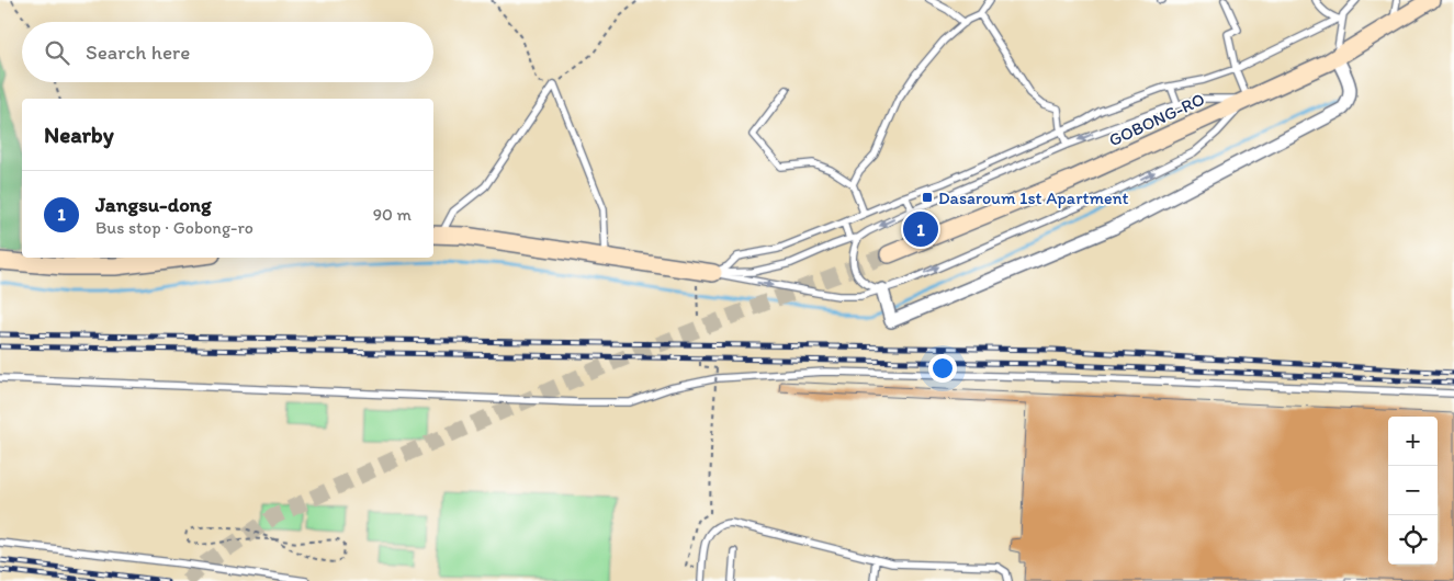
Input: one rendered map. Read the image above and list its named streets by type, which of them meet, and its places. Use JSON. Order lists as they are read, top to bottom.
{
  "streets": {
    "main road": ["GOBONG-RO"]
  },
  "places": {
    "transit": ["Dasaroum 1st Apartment"]
  },
  "page": {
    "search": "Search here",
    "heading": "Nearby",
    "list": [
      {
        "mark": "1",
        "name": "Jangsu-dong",
        "note": "Bus stop · Gobong-ro",
        "value": "90 m"
      }
    ],
    "pins": "1",
    "map_buttons": ["+", "−"]
  }
}
